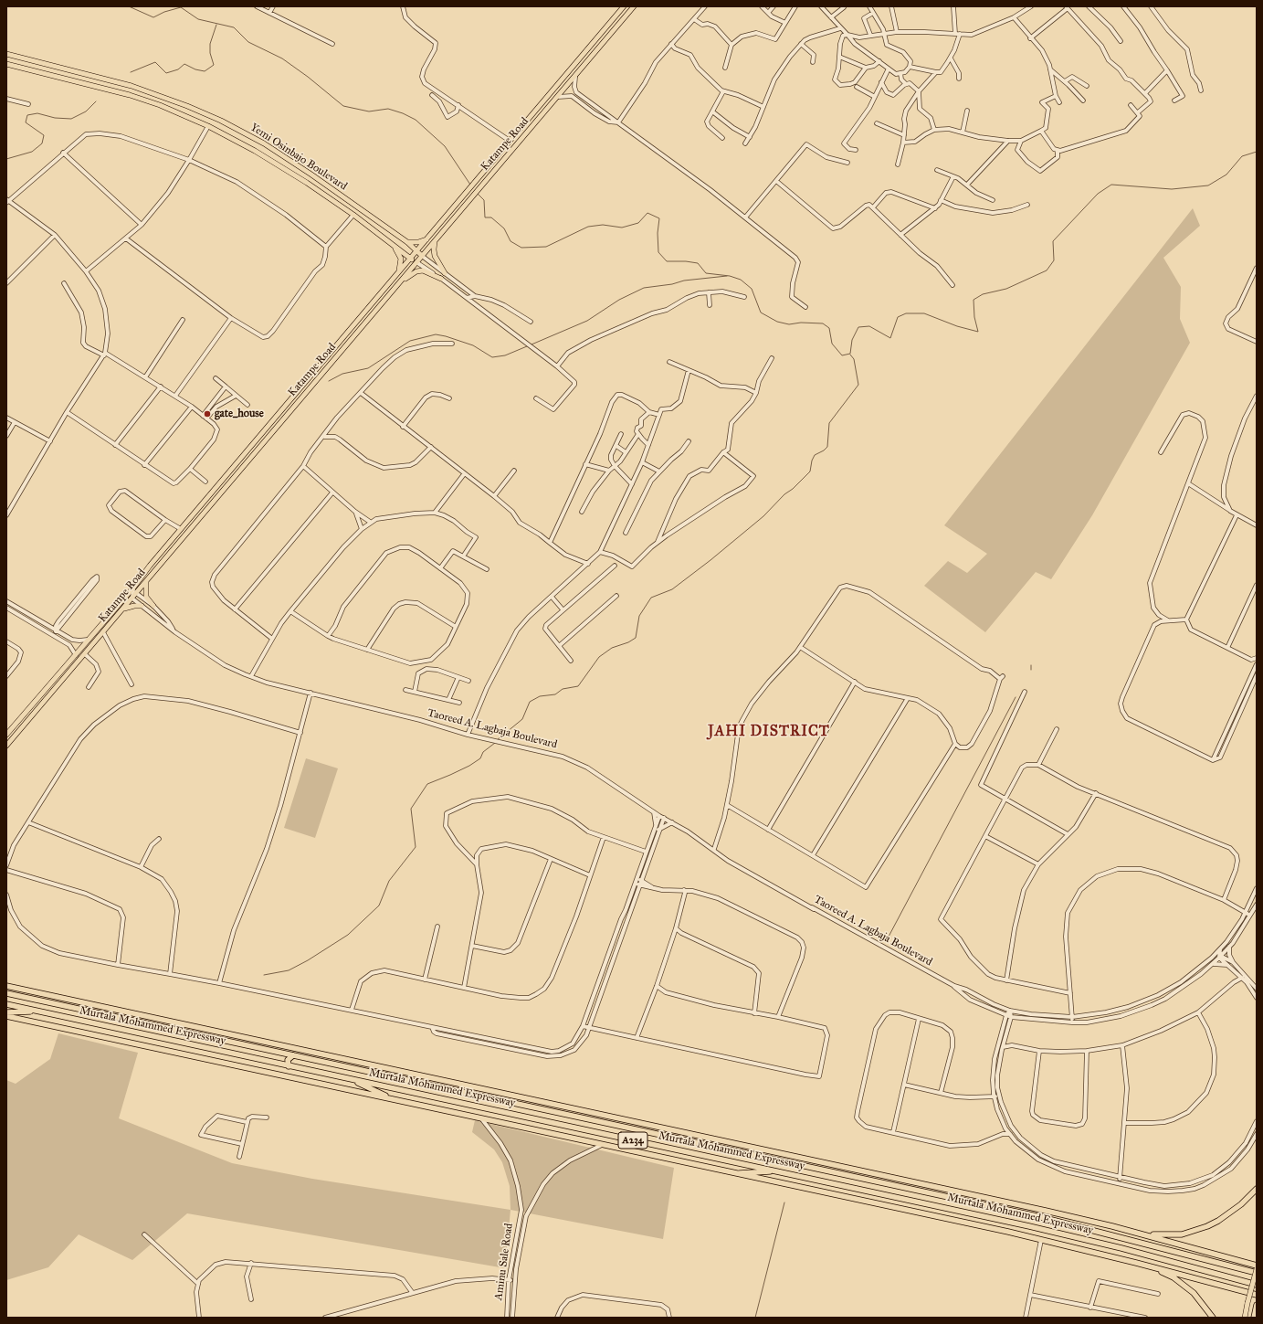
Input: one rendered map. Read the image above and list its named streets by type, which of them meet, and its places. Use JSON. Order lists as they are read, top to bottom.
{
  "streets": {
    "highway": ["Murtala Mohammed Expressway", "A234"],
    "main road": ["Katampe Road", "Yemi Osinbajo Boulevard"],
    "street": ["Taoreed A. Lagbaja Boulevard", "Aminu Sale Road"]
  },
  "crossings": [
    ["Katampe Road", "Yemi Osinbajo Boulevard"],
    ["Katampe Road", "Taoreed A. Lagbaja Boulevard"],
    ["Murtala Mohammed Expressway", "Aminu Sale Road"]
  ],
  "districts": ["JAHI DISTRICT"],
  "places": ["gate_house"]
}
